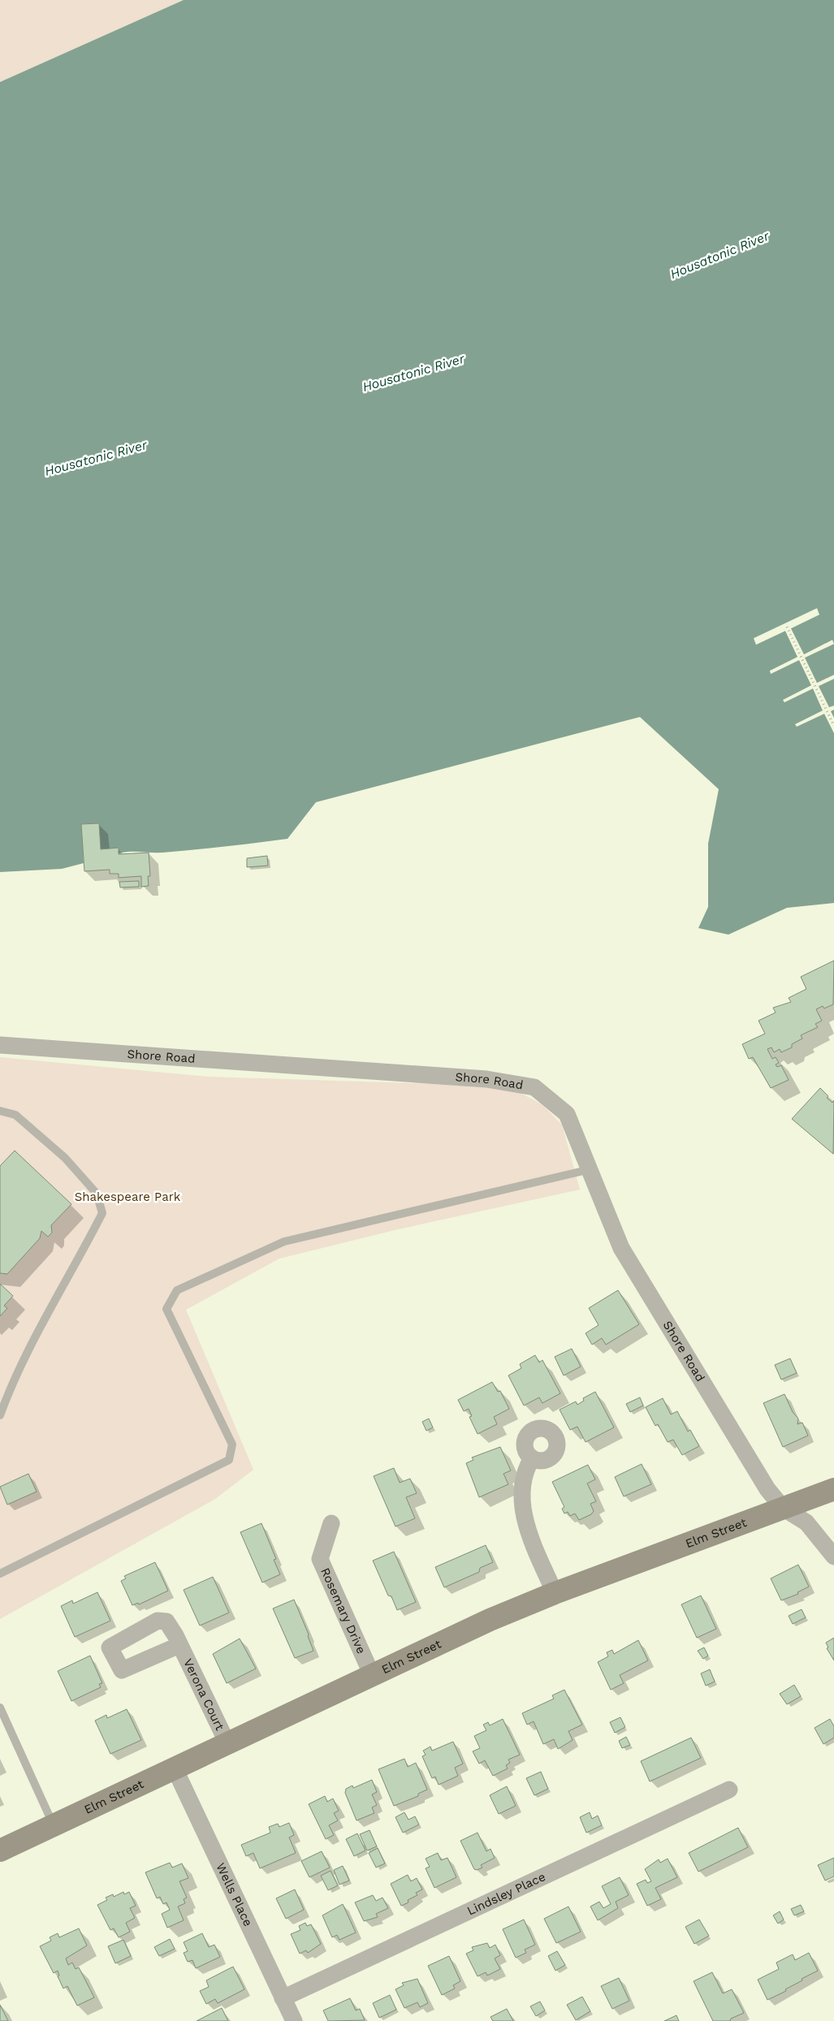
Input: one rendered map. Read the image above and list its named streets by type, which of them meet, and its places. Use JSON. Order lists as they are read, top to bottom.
{
  "streets": {
    "street": [
      "Shore Road",
      "Elm Street",
      "Rosemary Drive",
      "Verona Court",
      "Wells Place",
      "Lindsley Place"
    ]
  },
  "crossings": [
    ["Shore Road", "Elm Street"],
    ["Elm Street", "Rosemary Drive"],
    ["Elm Street", "Verona Court"],
    ["Elm Street", "Wells Place"],
    ["Wells Place", "Lindsley Place"]
  ],
  "water": ["Housatonic River"],
  "parks": ["Shakespeare Park"]
}
